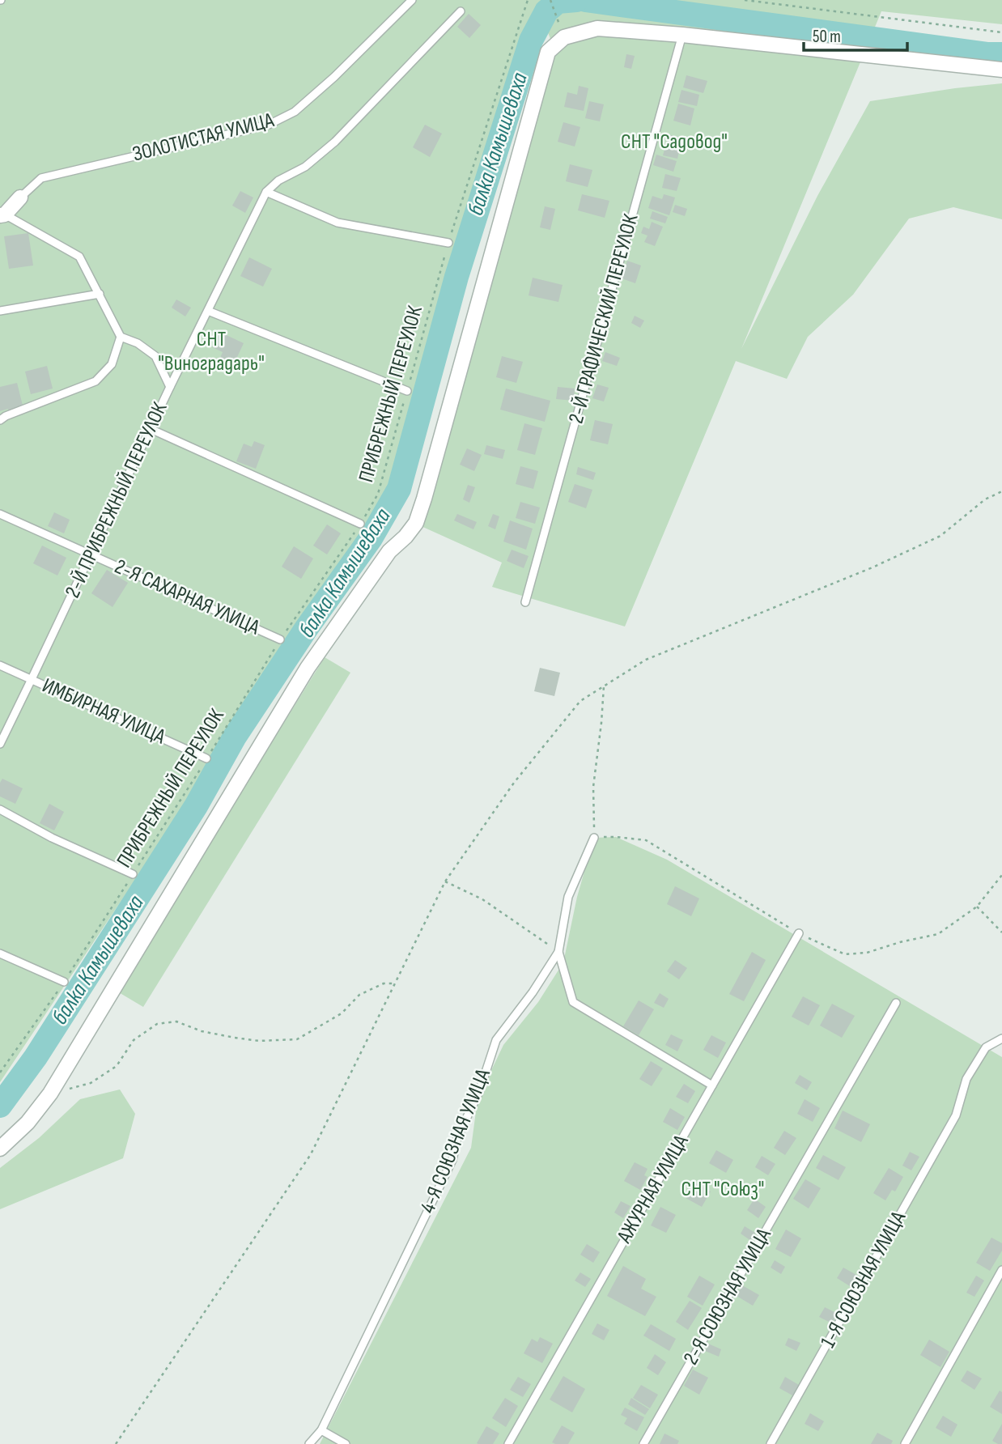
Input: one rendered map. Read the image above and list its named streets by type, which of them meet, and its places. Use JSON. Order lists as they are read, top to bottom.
{
  "streets": {
    "street": ["ЗОЛОТИСТАЯ УЛИЦА"],
    "lane": [
      "2-Й ГРАФИЧЕСКИЙ ПЕРЕУЛОК",
      "2-Й ПРИБРЕЖНЫЙ ПЕРЕУЛОК",
      "2-Я САХАРНАЯ УЛИЦА",
      "ИМБИРНАЯ УЛИЦА",
      "4-Я СОЮЗНАЯ УЛИЦА",
      "АЖУРНАЯ УЛИЦА",
      "1-Я СОЮЗНАЯ УЛИЦА",
      "2-Я СОЮЗНАЯ УЛИЦА"
    ],
    "path": ["ПРИБРЕЖНЫЙ ПЕРЕУЛОК"]
  },
  "crossings": [
    ["ПРИБРЕЖНЫЙ ПЕРЕУЛОК", "2-Я САХАРНАЯ УЛИЦА"],
    ["ПРИБРЕЖНЫЙ ПЕРЕУЛОК", "ИМБИРНАЯ УЛИЦА"],
    ["2-Й ПРИБРЕЖНЫЙ ПЕРЕУЛОК", "2-Я САХАРНАЯ УЛИЦА"],
    ["2-Й ПРИБРЕЖНЫЙ ПЕРЕУЛОК", "ИМБИРНАЯ УЛИЦА"]
  ],
  "water": ["балка Камышеваха"],
  "parks": ["СНТ \"Садовод\"", "СНТ \"Виноградарь\"", "СНТ \"Союз\""],
  "scale_bar": "50 m"
}
